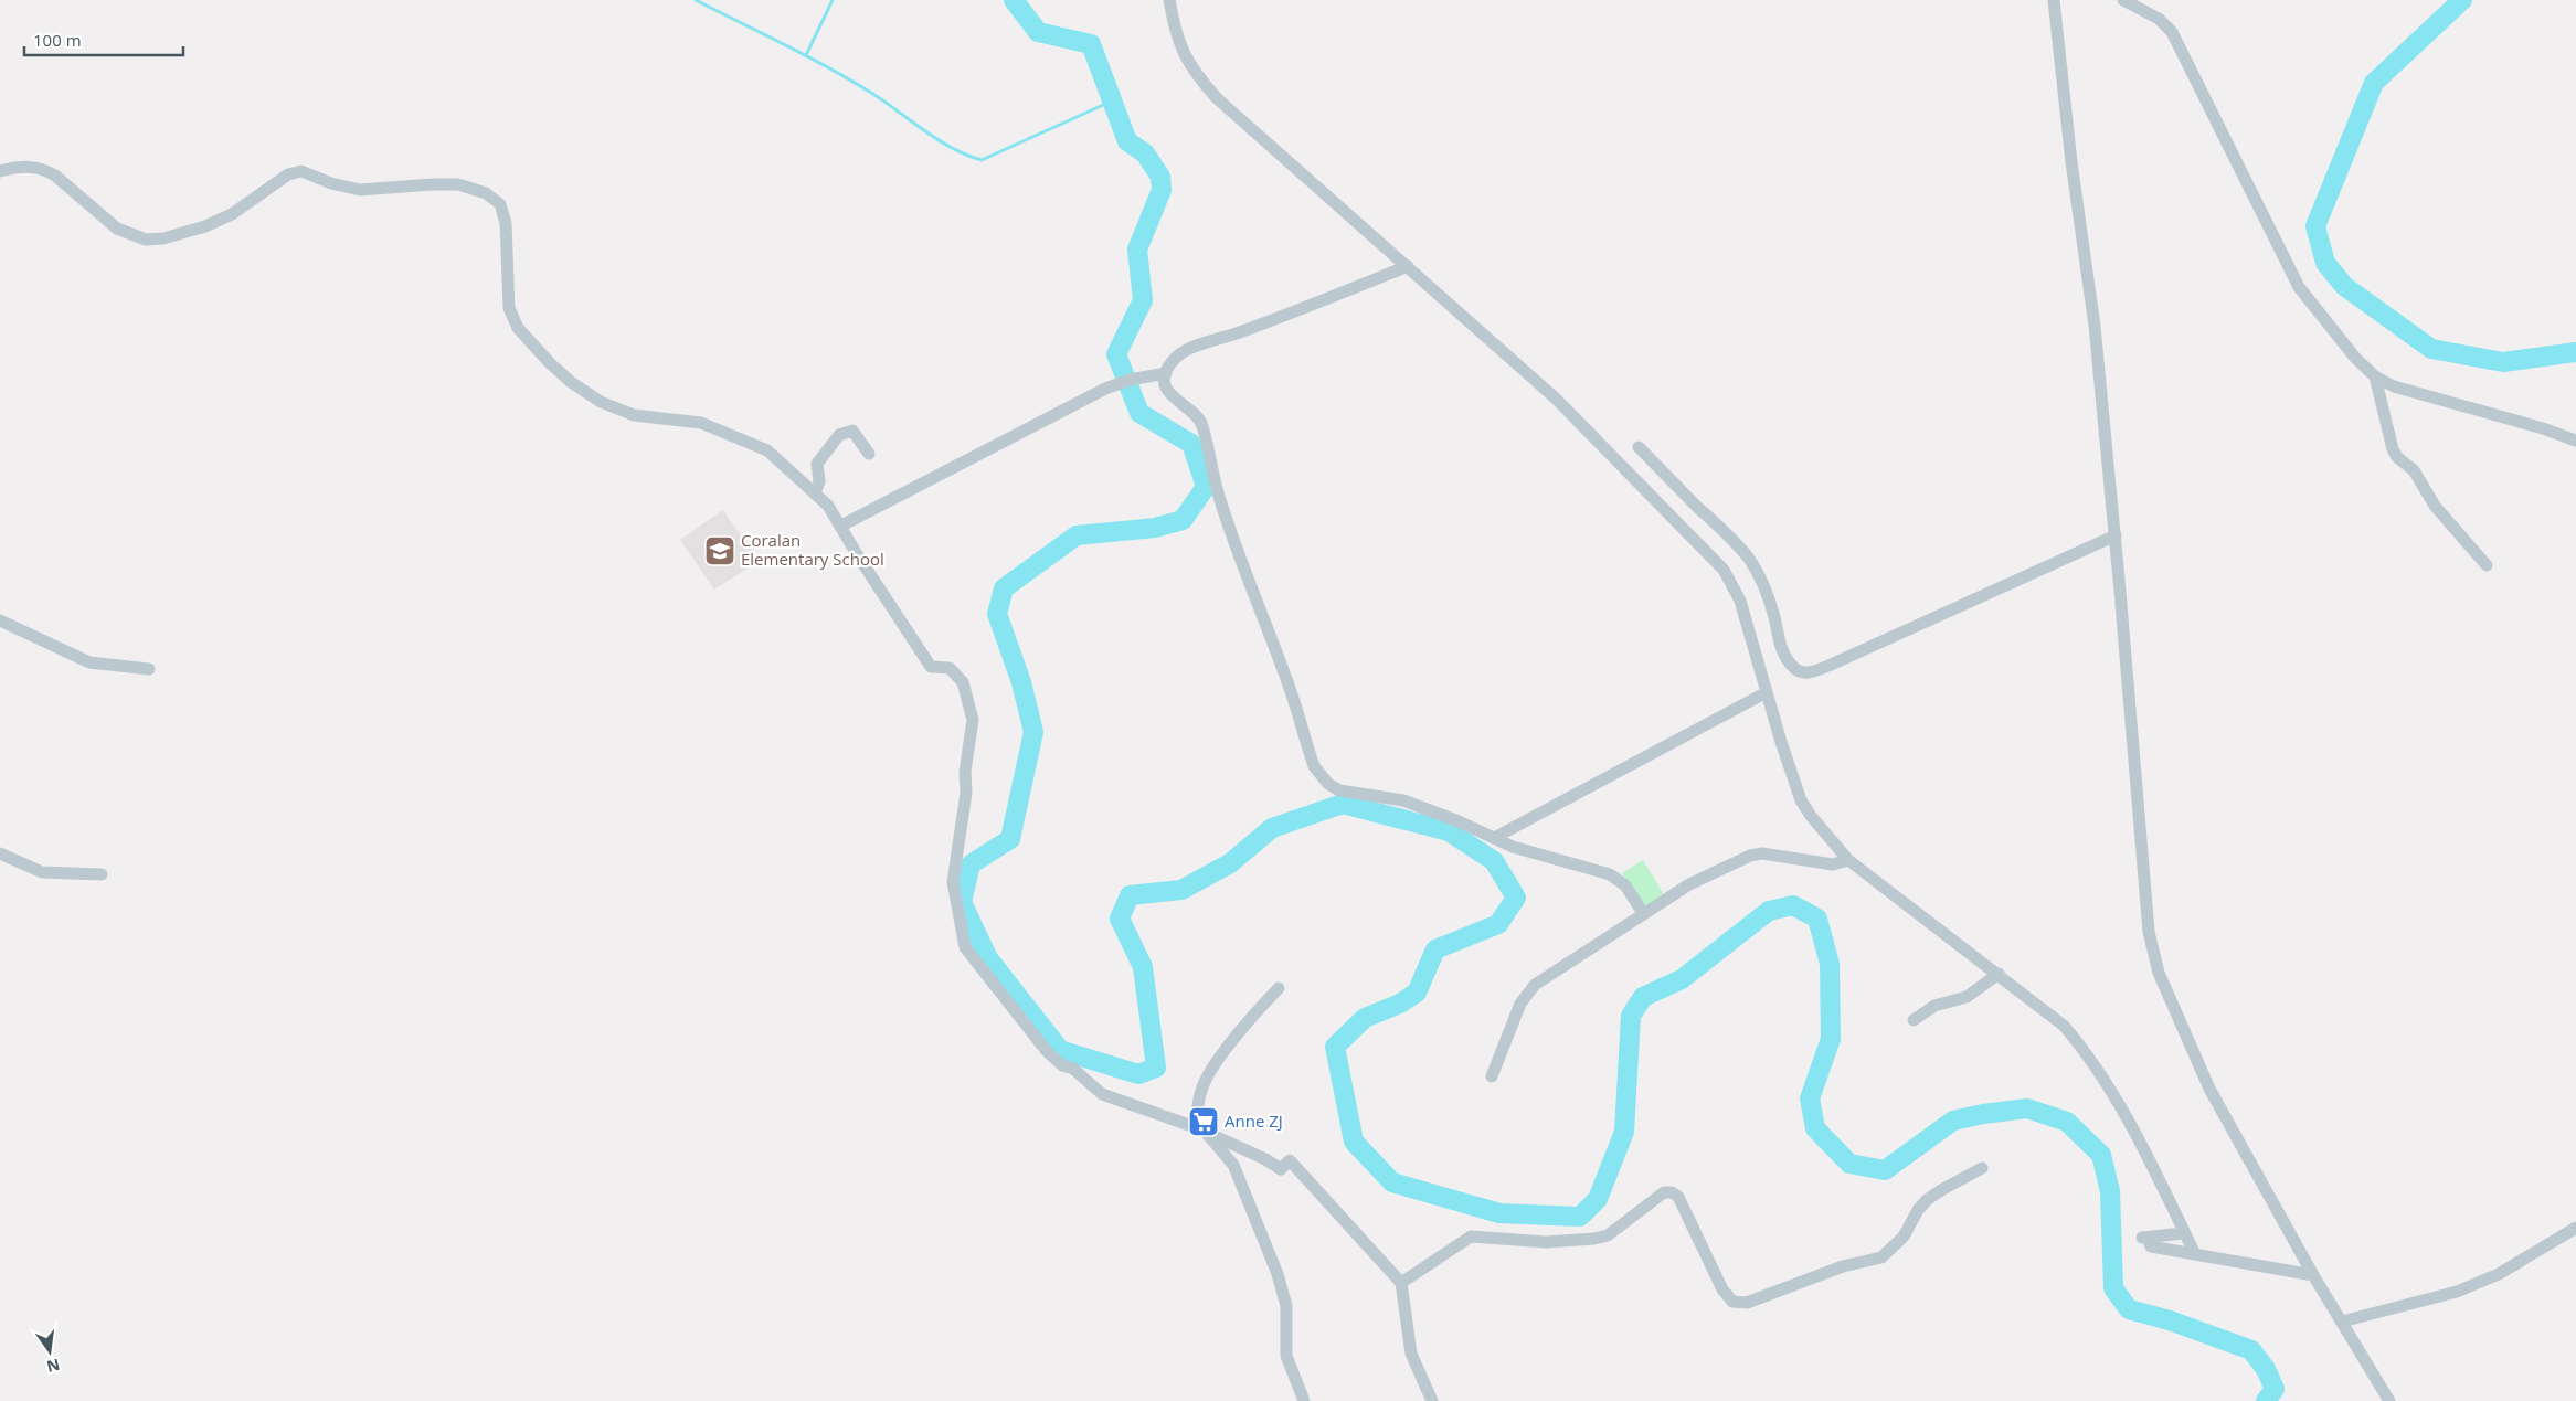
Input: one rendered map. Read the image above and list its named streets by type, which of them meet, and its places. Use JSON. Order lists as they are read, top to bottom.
{
  "places": {
    "school or university": ["Coralan Elementary School"],
    "supermarket": ["Anne ZJ"]
  },
  "scale_bar": "100 m",
  "north": "bottom"
}
